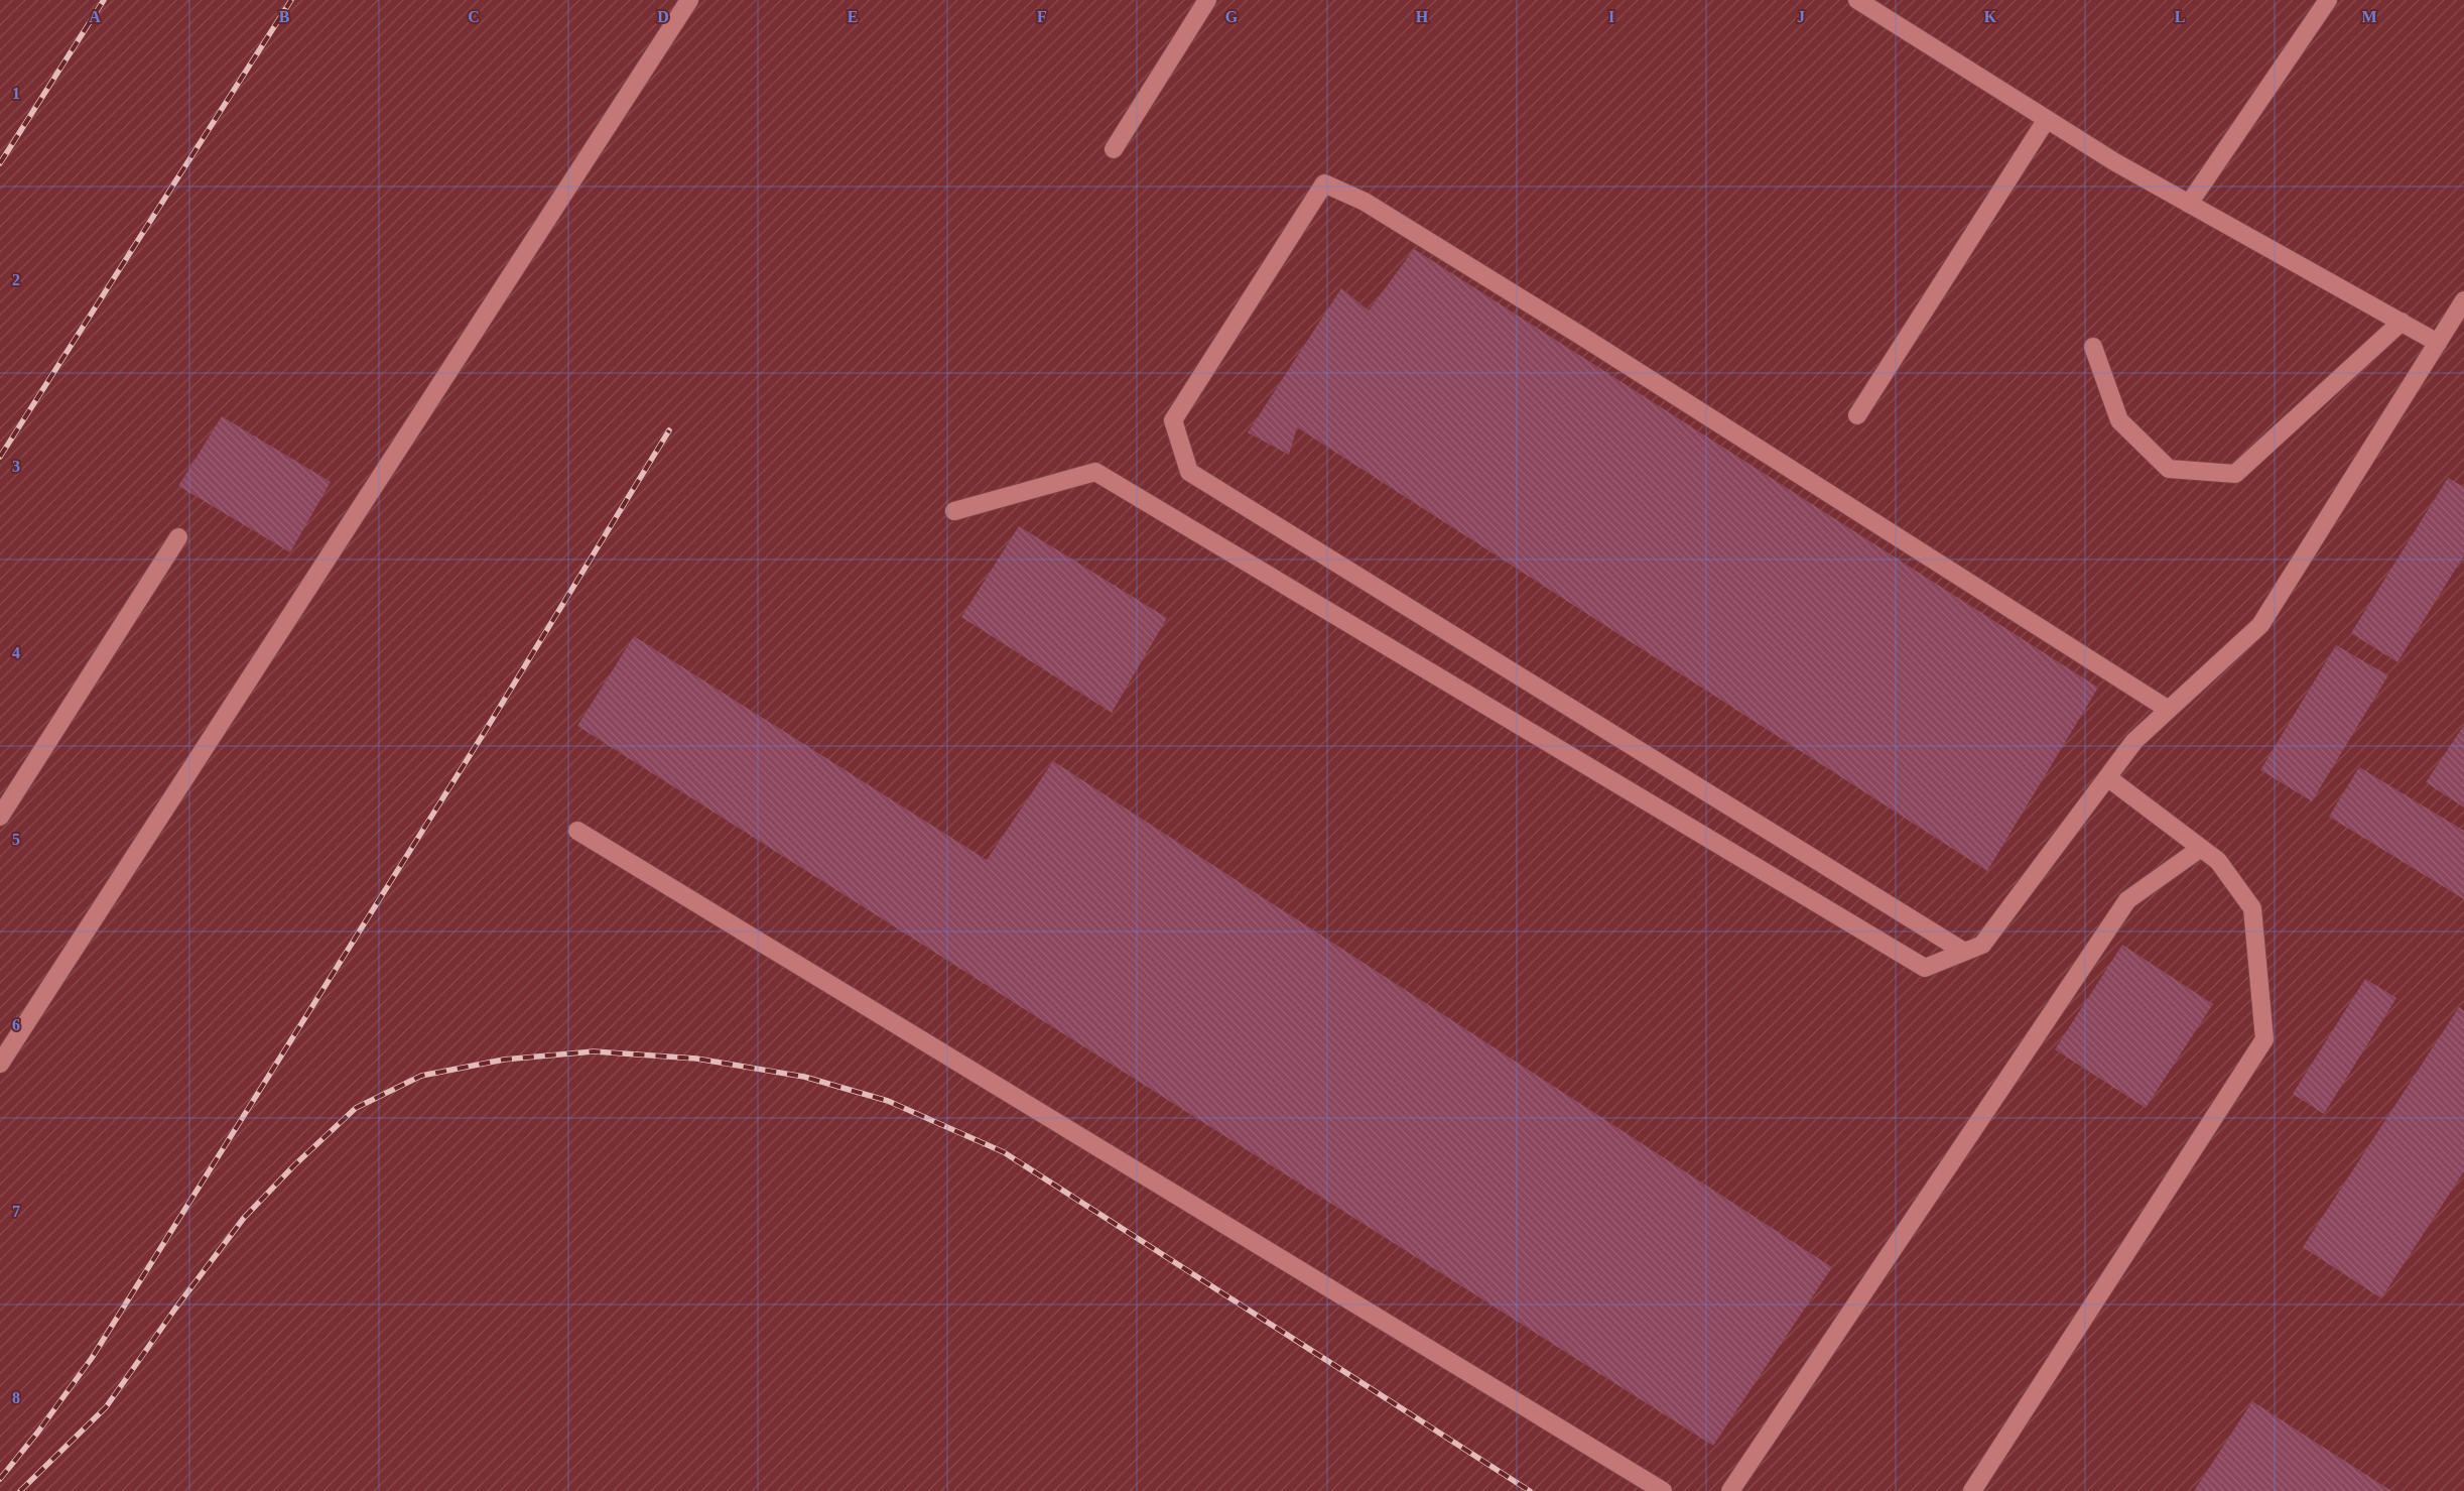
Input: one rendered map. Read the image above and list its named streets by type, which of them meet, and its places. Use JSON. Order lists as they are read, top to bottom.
{
  "grid": {
    "columns": [
      "A",
      "B",
      "C",
      "D",
      "E",
      "F",
      "G",
      "H",
      "I",
      "J",
      "K",
      "L",
      "M"
    ],
    "rows": [
      "1",
      "2",
      "3",
      "4",
      "5",
      "6",
      "7",
      "8"
    ]
  }
}
